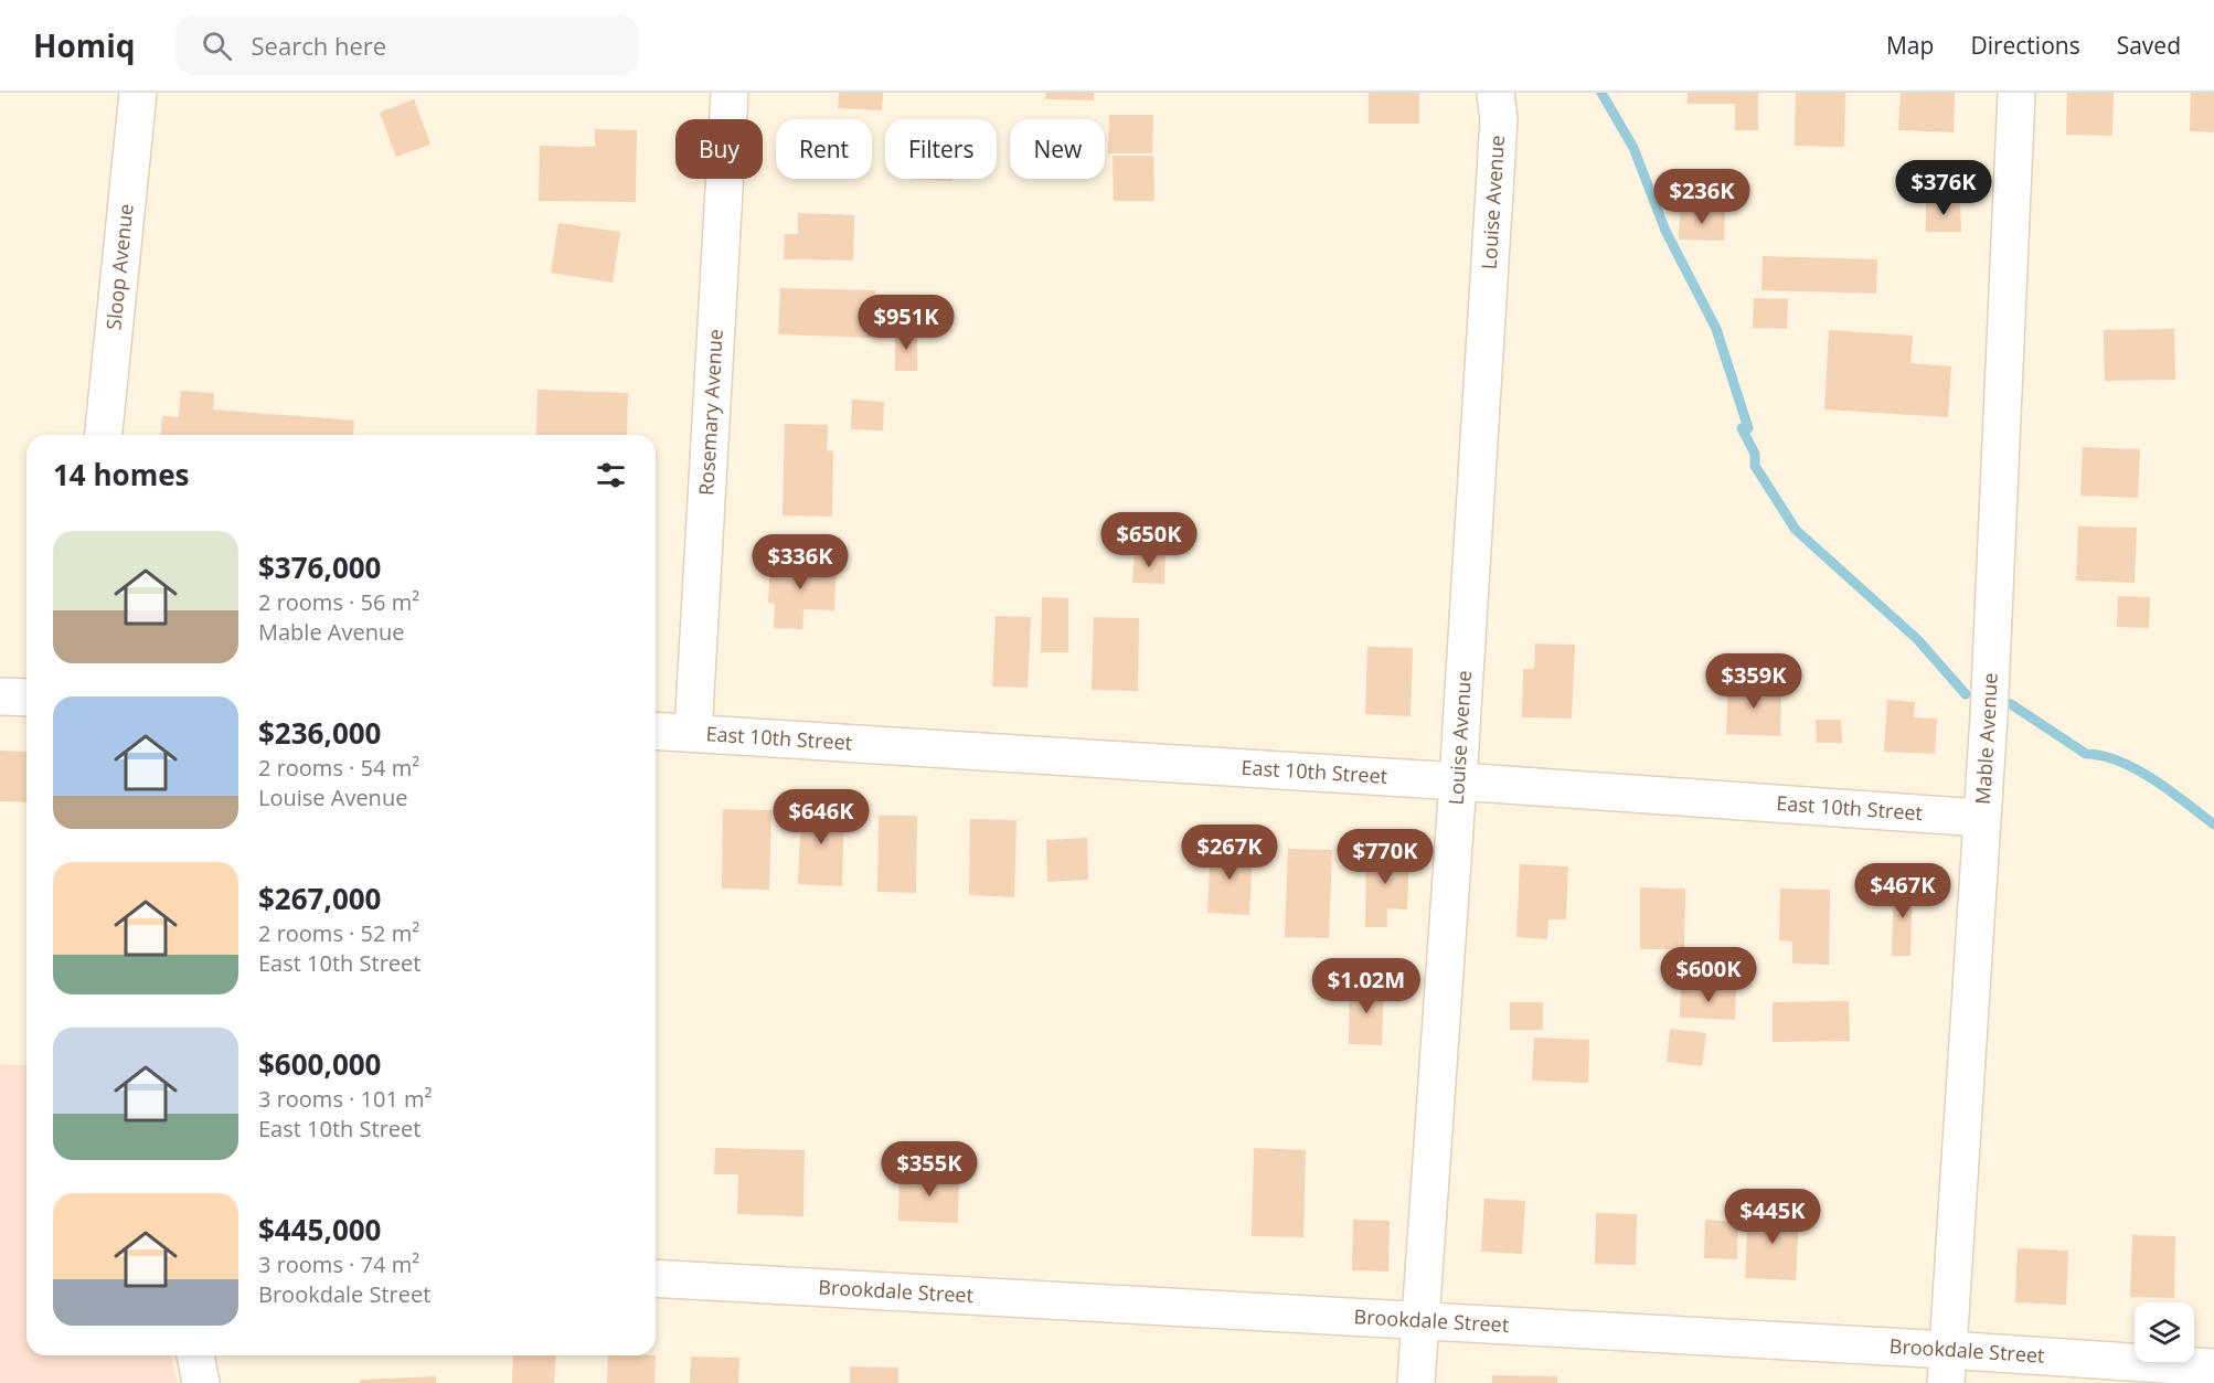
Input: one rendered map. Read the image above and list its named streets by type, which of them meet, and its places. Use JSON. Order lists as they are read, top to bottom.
{
  "streets": {
    "street": [
      "Louise Avenue",
      "Sloop Avenue",
      "Rosemary Avenue",
      "East 10th Street",
      "Mable Avenue",
      "Brookdale Street"
    ]
  },
  "crossings": [
    ["Louise Avenue", "East 10th Street"],
    ["Louise Avenue", "Brookdale Street"],
    ["Rosemary Avenue", "East 10th Street"],
    ["East 10th Street", "Mable Avenue"],
    ["Mable Avenue", "Brookdale Street"]
  ],
  "page": {
    "header": "Homiq",
    "search": "Search here",
    "nav": ["Map", "Directions", "Saved"],
    "chip": [
      "Buy",
      "Rent",
      "Filters",
      "New"
    ],
    "price": [
      "$376K",
      "$236K",
      "$951K",
      "$650K",
      "$336K",
      "$359K",
      "$646K",
      "$267K",
      "$770K",
      "$467K",
      "$600K",
      "$1.02M",
      "$355K",
      "$445K"
    ],
    "heading": "14 homes",
    "list": [
      {
        "name": "$376,000",
        "note": "2 rooms · 56 m² · Mable Avenue"
      },
      {
        "name": "$236,000",
        "note": "2 rooms · 54 m² · Louise Avenue"
      },
      {
        "name": "$267,000",
        "note": "2 rooms · 52 m² · East 10th Street"
      },
      {
        "name": "$600,000",
        "note": "3 rooms · 101 m² · East 10th Street"
      },
      {
        "name": "$445,000",
        "note": "3 rooms · 74 m² · Brookdale Street"
      }
    ]
  }
}
